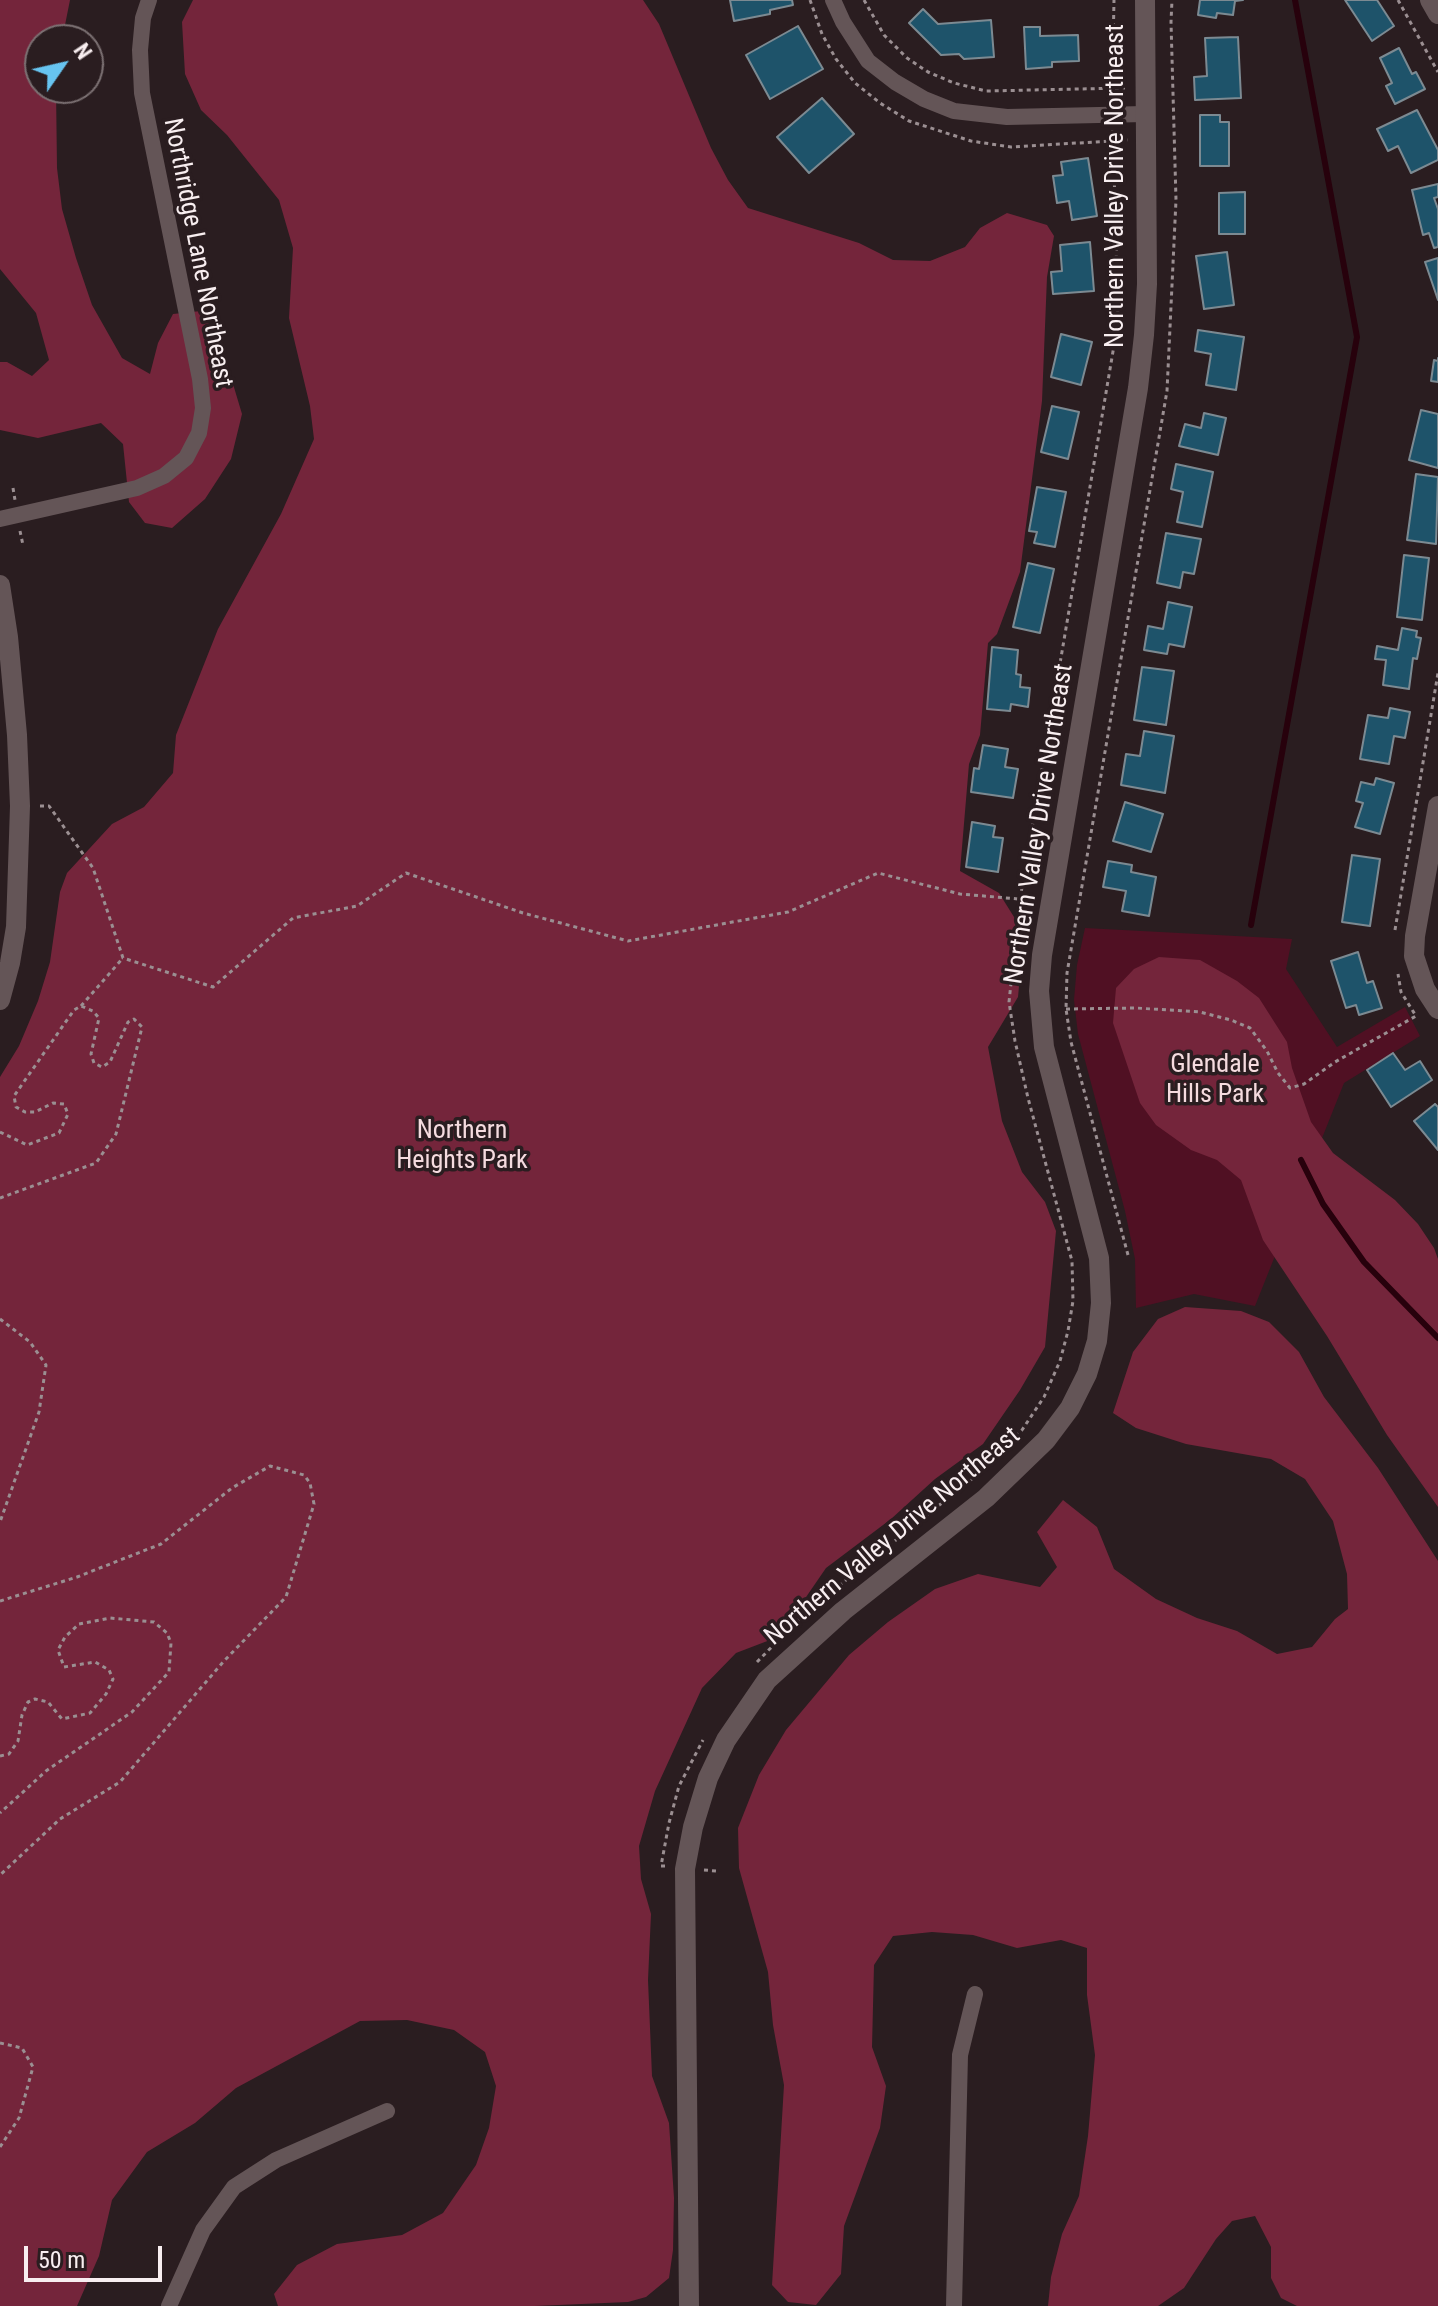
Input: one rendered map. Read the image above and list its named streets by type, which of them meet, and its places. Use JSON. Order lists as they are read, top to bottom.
{
  "streets": {
    "street": ["Northern Valley Drive Northeast", "Northridge Lane Northeast"]
  },
  "parks": ["Glendale Hills Park", "Northern Heights Park"],
  "scale_bar": "50 m",
  "north": "top right"
}
